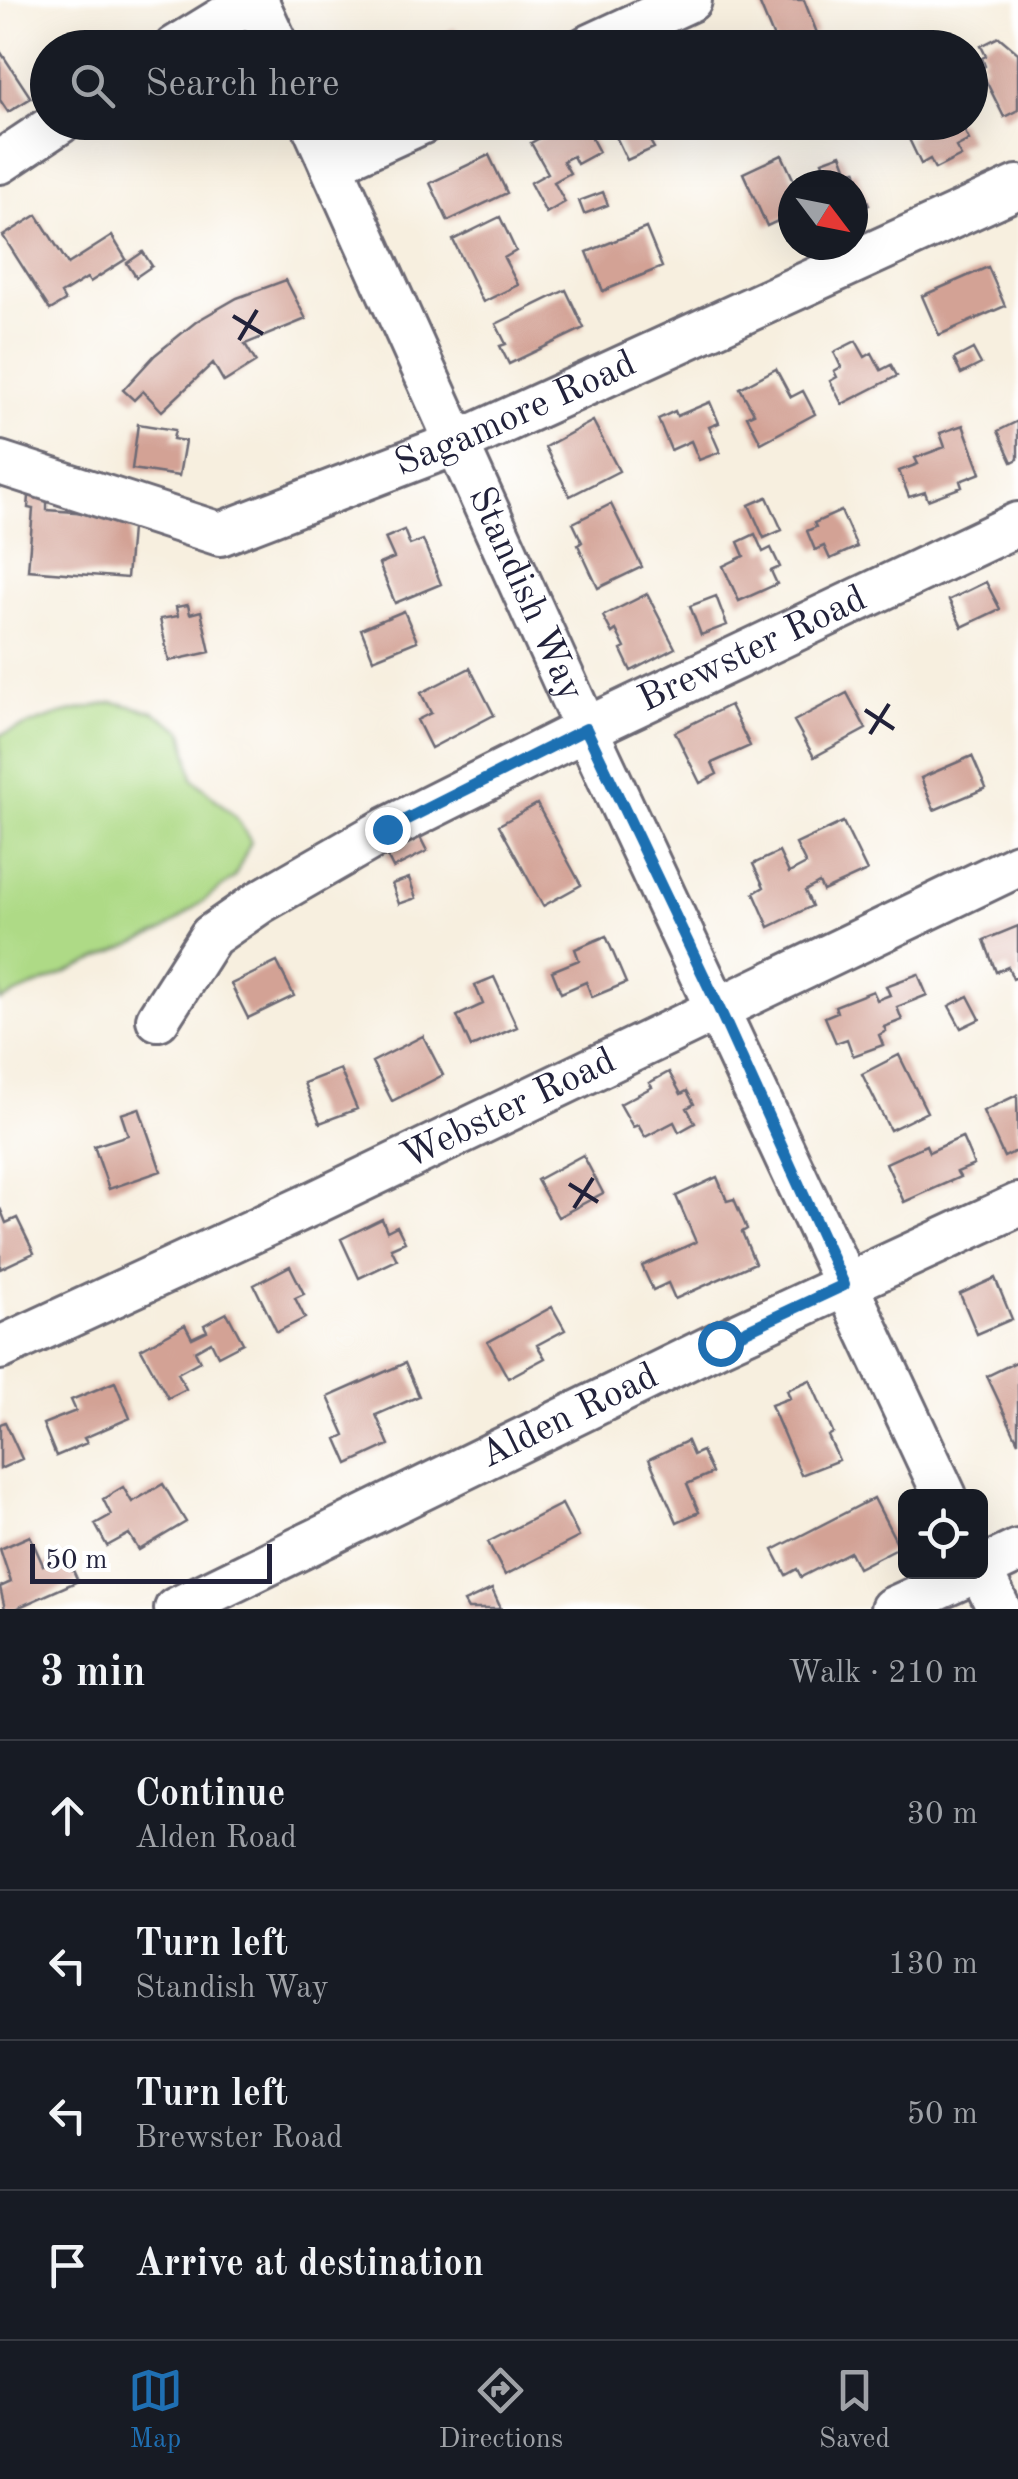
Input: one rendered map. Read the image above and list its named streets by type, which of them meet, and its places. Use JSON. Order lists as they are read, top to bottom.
{
  "streets": {
    "street": [
      "Sagamore Road",
      "Standish Way",
      "Brewster Road",
      "Webster Road",
      "Alden Road"
    ]
  },
  "crossings": [
    ["Sagamore Road", "Standish Way"],
    ["Standish Way", "Brewster Road"],
    ["Standish Way", "Webster Road"],
    ["Standish Way", "Alden Road"]
  ],
  "scale_bar": "50 m",
  "north": "bottom right",
  "page": {
    "search": "Search here",
    "scale": "50 m",
    "heading": ["3 min", "Walk · 210 m"],
    "list": [
      ["Continue", "Alden Road", "30 m"],
      ["Turn left", "Standish Way", "130 m"],
      ["Turn left", "Brewster Road", "50 m"],
      "Arrive at destination"
    ],
    "nav": ["Map", "Directions", "Saved"]
  }
}
